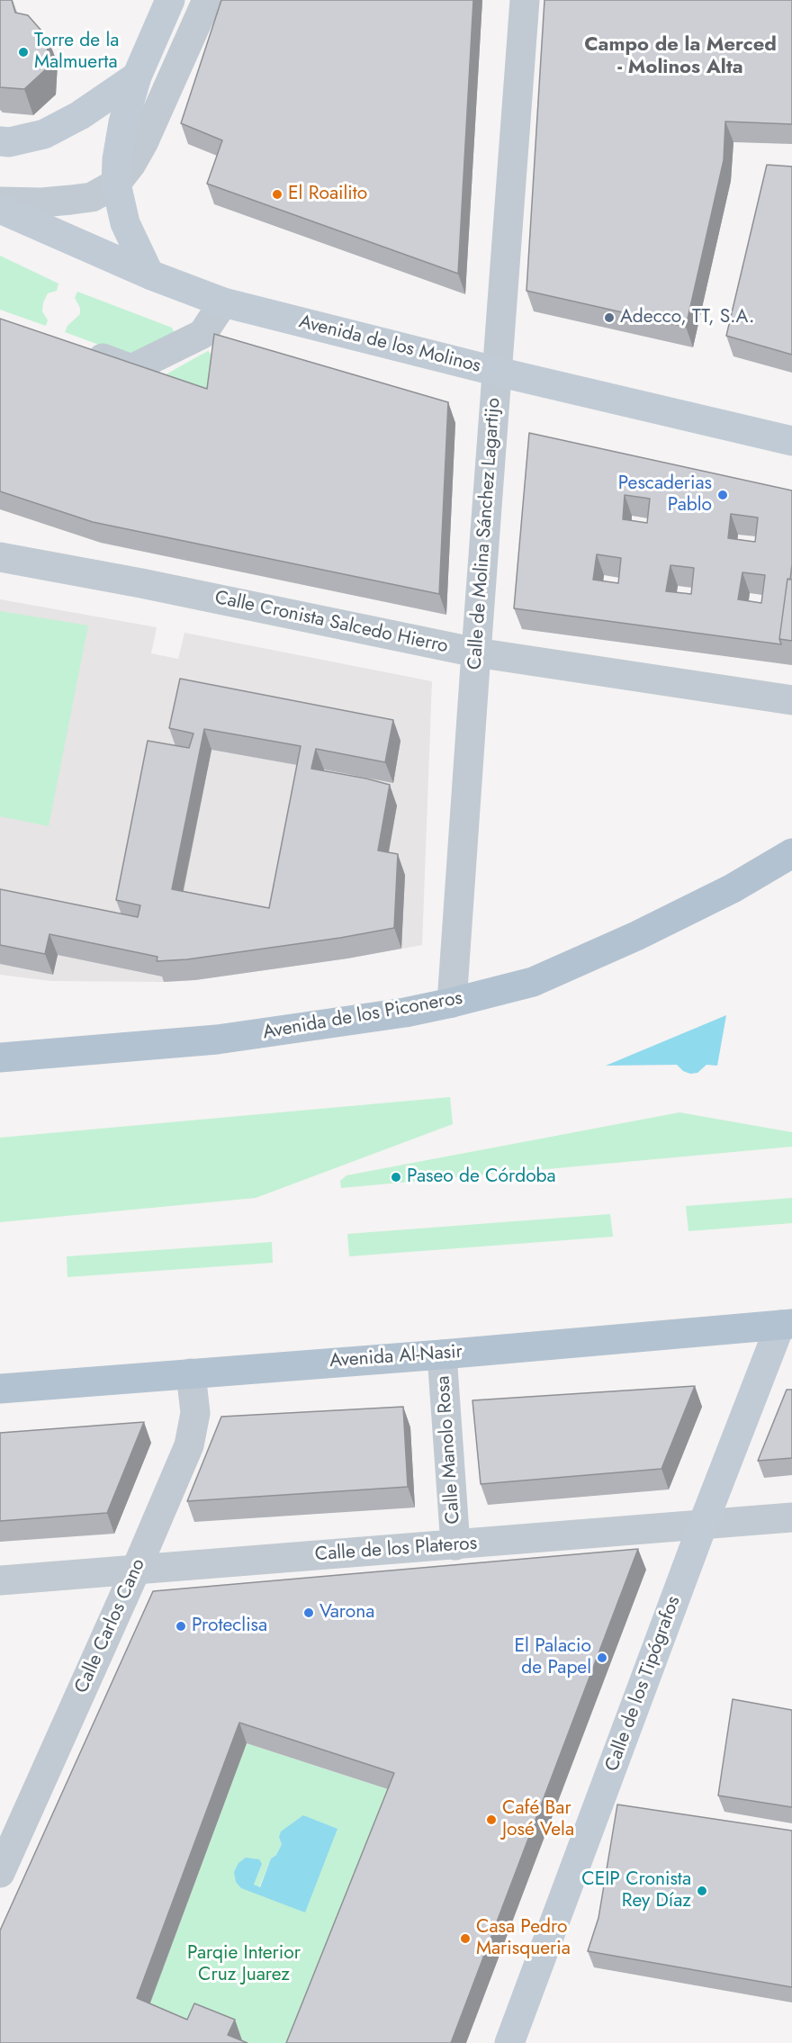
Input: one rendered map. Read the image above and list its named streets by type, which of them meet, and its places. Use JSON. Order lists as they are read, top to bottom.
{
  "streets": {
    "main road": [
      "Avenida de los Molinos",
      "Avenida de los Piconeros",
      "Avenida Al-Nasir",
      "Calle de los Tipógrafos"
    ],
    "street": [
      "Calle de Molina Sánchez Lagartijo",
      "Calle Cronista Salcedo Hierro",
      "Calle Manolo Rosa",
      "Calle de los Plateros",
      "Calle Carlos Cano"
    ]
  },
  "crossings": [
    ["Avenida de los Molinos", "Calle de Molina Sánchez Lagartijo"],
    ["Calle de Molina Sánchez Lagartijo", "Calle Cronista Salcedo Hierro"],
    ["Calle de Molina Sánchez Lagartijo", "Avenida de los Piconeros"],
    ["Avenida Al-Nasir", "Calle Manolo Rosa"],
    ["Avenida Al-Nasir", "Calle Carlos Cano"],
    ["Avenida Al-Nasir", "Calle de los Tipógrafos"],
    ["Calle Manolo Rosa", "Calle de los Plateros"],
    ["Calle de los Plateros", "Calle Carlos Cano"],
    ["Calle de los Plateros", "Calle de los Tipógrafos"]
  ],
  "districts": ["Campo de la Merced - Molinos Alta"],
  "parks": ["Parqie Interior Cruz Juarez"],
  "places": [
    "Torre de la Malmuerta",
    "El Roailito",
    "Adecco, TT, S.A.",
    "Pescaderias Pablo",
    "Paseo de Córdoba",
    "Varona",
    "Proteclisa",
    "El Palacio de Papel",
    "Café Bar José Vela",
    "CEIP Cronista Rey Díaz",
    "Casa Pedro Marisqueria"
  ]
}
